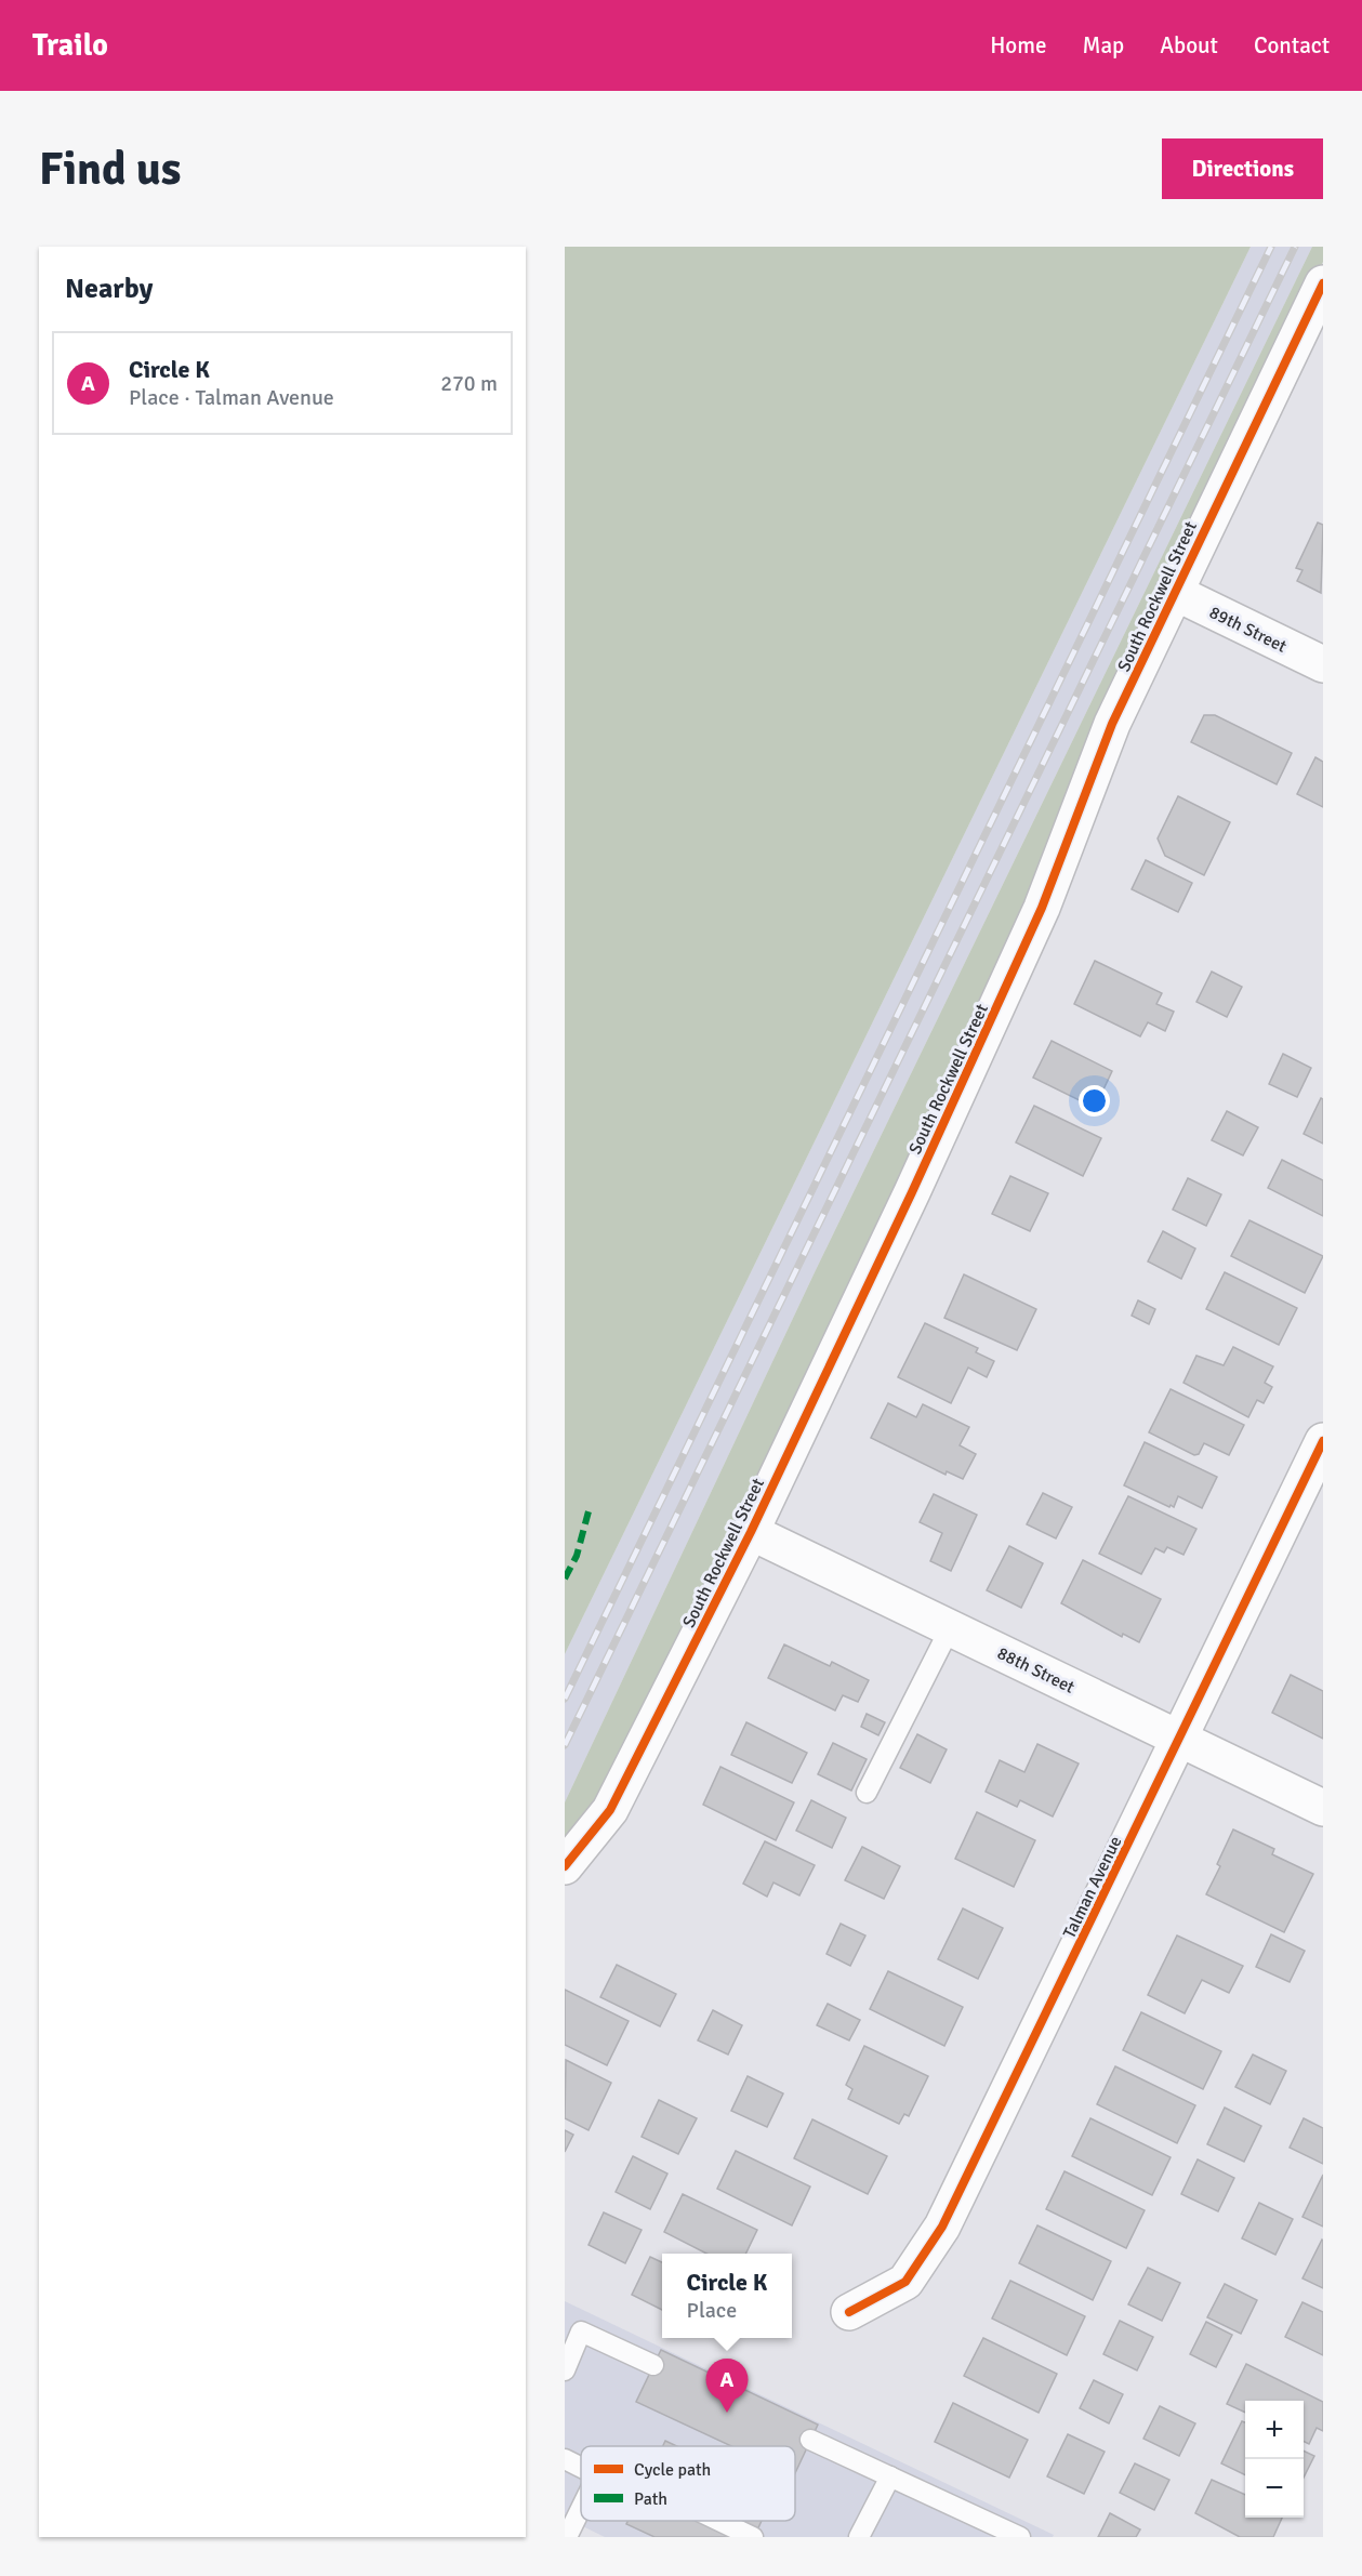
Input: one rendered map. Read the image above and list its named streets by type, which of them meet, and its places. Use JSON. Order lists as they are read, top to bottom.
{
  "streets": {
    "street": [
      "South Rockwell Street",
      "89th Street",
      "88th Street",
      "Talman Avenue"
    ]
  },
  "crossings": [
    ["South Rockwell Street", "89th Street"],
    ["South Rockwell Street", "88th Street"],
    ["88th Street", "Talman Avenue"]
  ],
  "legend": ["Cycle path", "Path"],
  "page": {
    "header": "Trailo",
    "nav": [
      "Home",
      "Map",
      "About",
      "Contact"
    ],
    "buttons": "Directions",
    "title": "Find us",
    "heading": "Nearby",
    "list": [
      {
        "mark": "A",
        "name": "Circle K",
        "note": "Place · Talman Avenue",
        "value": "270 m"
      }
    ],
    "popup": ["Circle K", "Place"],
    "pins": "A",
    "map_buttons": ["+", "−"]
  }
}
